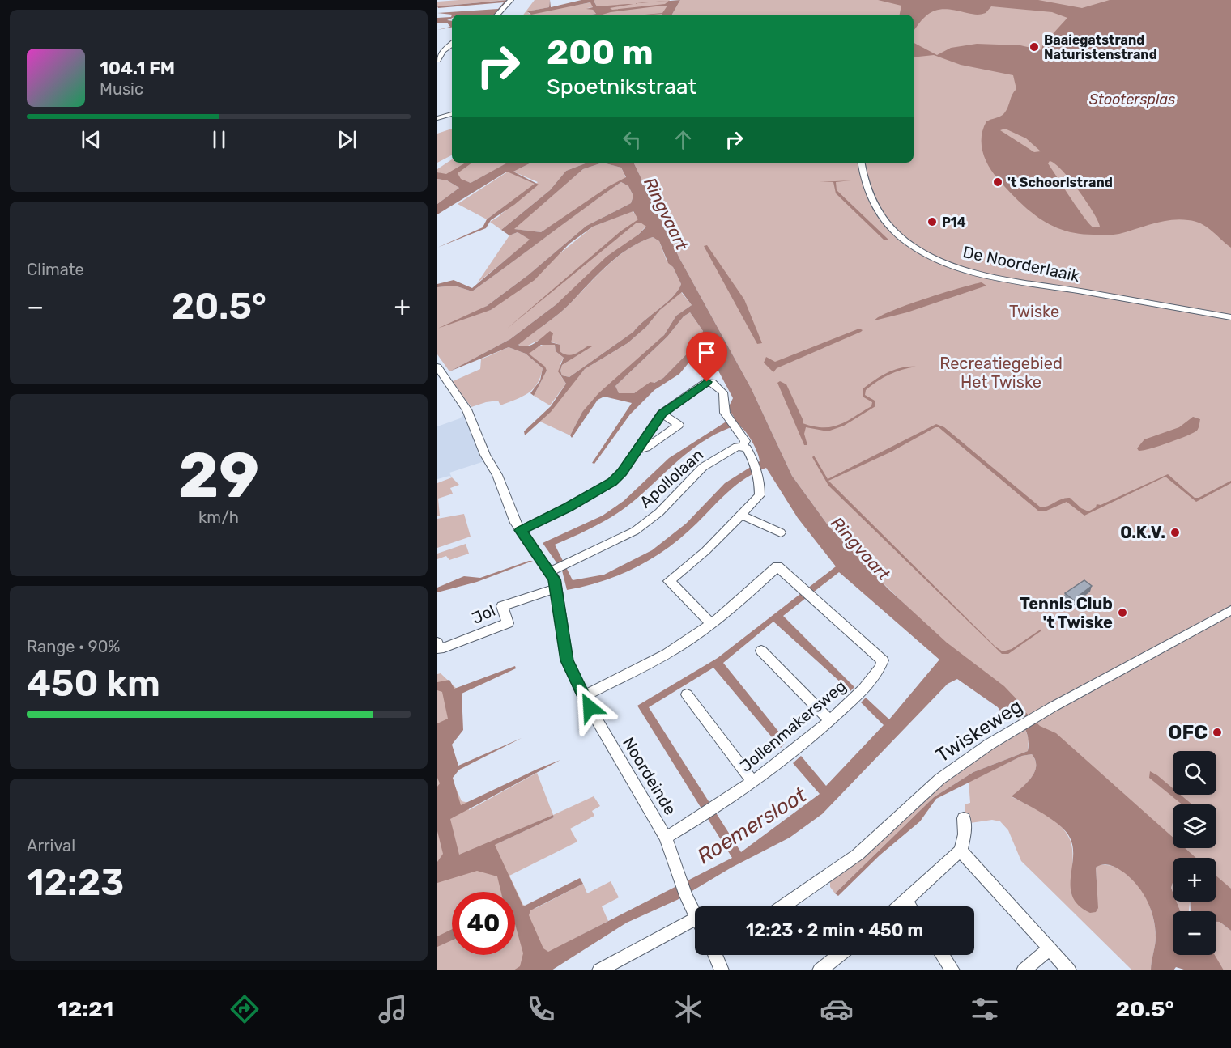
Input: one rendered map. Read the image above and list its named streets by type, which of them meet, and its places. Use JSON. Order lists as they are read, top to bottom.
{
  "streets": {
    "street": [
      "De Noorderlaaik",
      "Apollolaan",
      "Jol",
      "Jollenmakersweg",
      "Twiskeweg",
      "Noordeinde"
    ]
  },
  "crossings": [
    ["Apollolaan", "Noordeinde"],
    ["Jol", "Noordeinde"],
    ["Jollenmakersweg", "Noordeinde"]
  ],
  "water": ["Stootersplas", "Ringvaart", "Roemersloot"],
  "parks": ["Twiske", "Recreatiegebied Het Twiske"],
  "places": [
    "Baaiegatstrand Naturistenstrand",
    "'t Schoorlstrand",
    "P14",
    "O.K.V.",
    "Tennis Club 't Twiske",
    "OFC"
  ],
  "page": {
    "turn": ["200 m", "Spoetnikstraat"],
    "song": ["104.1 FM", "Music"],
    "tile": [
      "Climate",
      ["29", "km/h"],
      ["Range · 90%", "450 km"],
      ["Arrival", "12:23"]
    ],
    "heat": ["−", "20.5°", "+"],
    "map_buttons": ["+", "−"],
    "limit": "40",
    "trip": "12:23 · 2 min · 450 m",
    "tabs": ["12:21", "20.5°"]
  }
}
